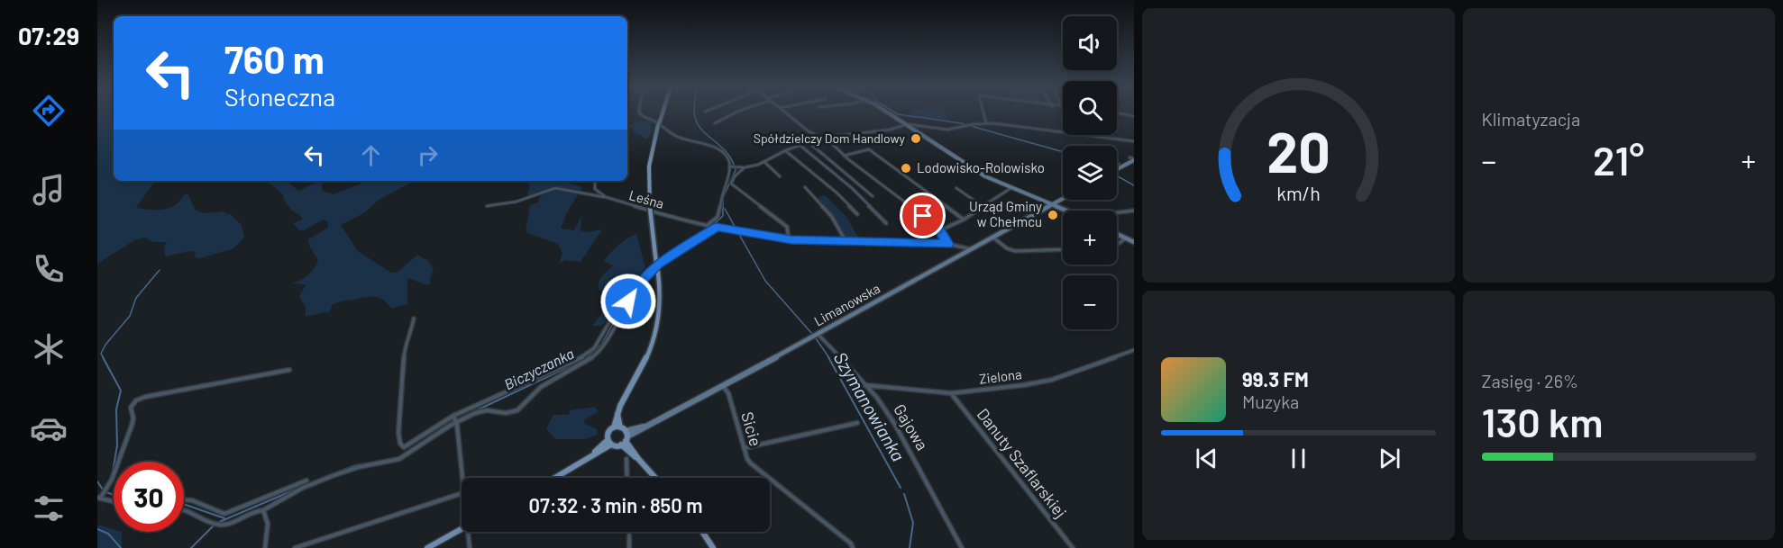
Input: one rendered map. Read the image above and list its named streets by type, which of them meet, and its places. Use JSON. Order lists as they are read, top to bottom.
{
  "streets": {
    "main road": ["Limanowska"],
    "street": [
      "Leśna",
      "Zielona",
      "Gajowa",
      "Sicie",
      "Danuty Szaflarskiej"
    ]
  },
  "crossings": [
    ["Leśna", "Limanowska"],
    ["Limanowska", "Gajowa"],
    ["Limanowska", "Sicie"],
    ["Zielona", "Gajowa"],
    ["Zielona", "Danuty Szaflarskiej"]
  ],
  "water": ["Biczyczanka", "Szymanowianka"],
  "places": ["Spółdzielczy Dom Handlowy", "Lodowisko-Rolowisko", "Urząd Gminy w Chełmcu"],
  "page": {
    "tabs": "07:29",
    "tile": [
      "Klimatyzacja",
      ["Zasięg · 26%", "130 km"]
    ],
    "map_buttons": ["+", "−"],
    "turn": ["760 m", "Słoneczna"],
    "heat": ["−", "21°", "+"],
    "song": ["99.3 FM", "Muzyka"],
    "limit": "30",
    "trip": "07:32 · 3 min · 850 m",
    "gauge": ["20", "km/h"]
  }
}
